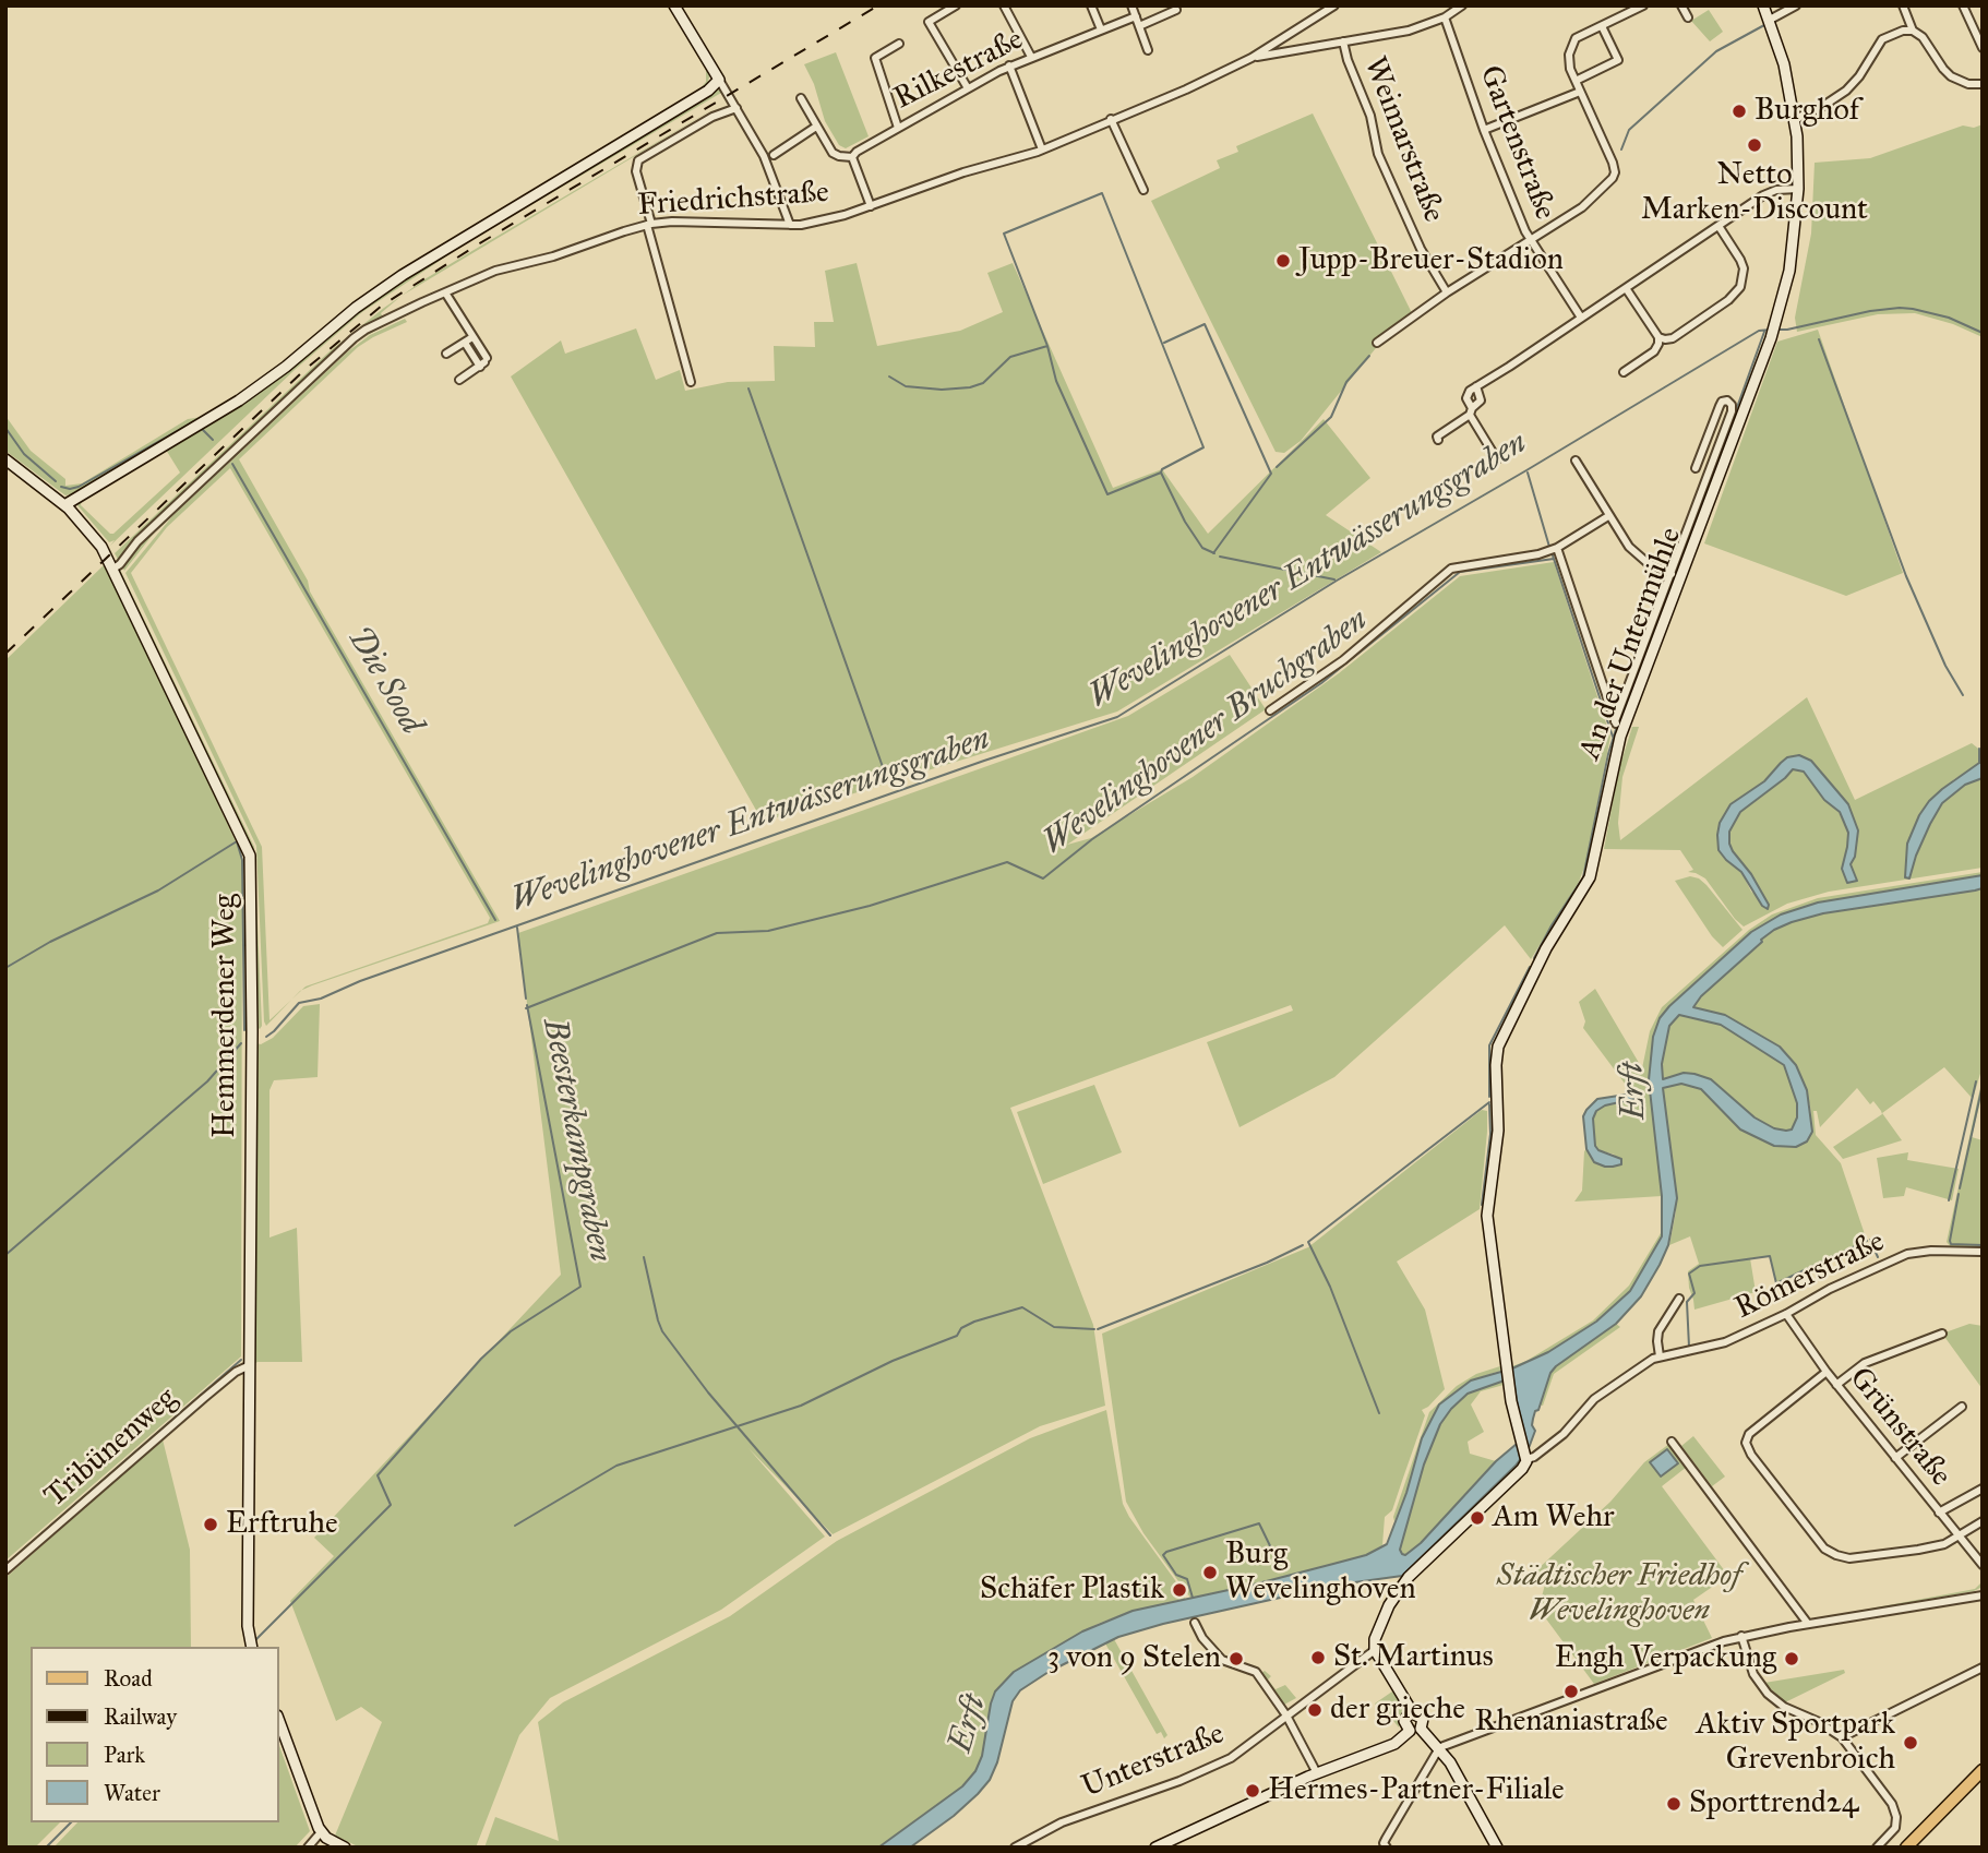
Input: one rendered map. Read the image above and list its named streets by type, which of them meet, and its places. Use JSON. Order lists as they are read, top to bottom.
{
  "streets": {
    "main road": ["An der Untermühle", "Hemmerdener Weg"],
    "street": [
      "Rilkestraße",
      "Weimarstraße",
      "Gartenstraße",
      "Friedrichstraße",
      "Römerstraße",
      "Grünstraße",
      "Tribünenweg",
      "Unterstraße"
    ]
  },
  "crossings": [
    ["Friedrichstraße", "Hemmerdener Weg"],
    ["An der Untermühle", "Römerstraße"],
    ["Hemmerdener Weg", "Tribünenweg"],
    ["Römerstraße", "Grünstraße"]
  ],
  "water": [
    "Wevelinghovener Entwässerungsgraben",
    "Die Sood",
    "Wevelinghovener Bruchgraben",
    "Erft",
    "Beesterkampgraben"
  ],
  "parks": ["Städtischer Friedhof Wevelinghoven"],
  "places": [
    "Burghof",
    "Netto Marken-Discount",
    "Jupp-Breuer-Stadion",
    "Am Wehr",
    "Erftruhe",
    "Burg Wevelinghoven",
    "Schäfer Plastik",
    "St. Martinus",
    "3 von 9 Stelen",
    "Engh Verpackung",
    "Rhenaniastraße",
    "der grieche",
    "Aktiv Sportpark Grevenbroich",
    "Hermes-Partner-Filiale",
    "Sporttrend24"
  ],
  "legend": [
    "Road",
    "Railway",
    "Park",
    "Water"
  ]
}
